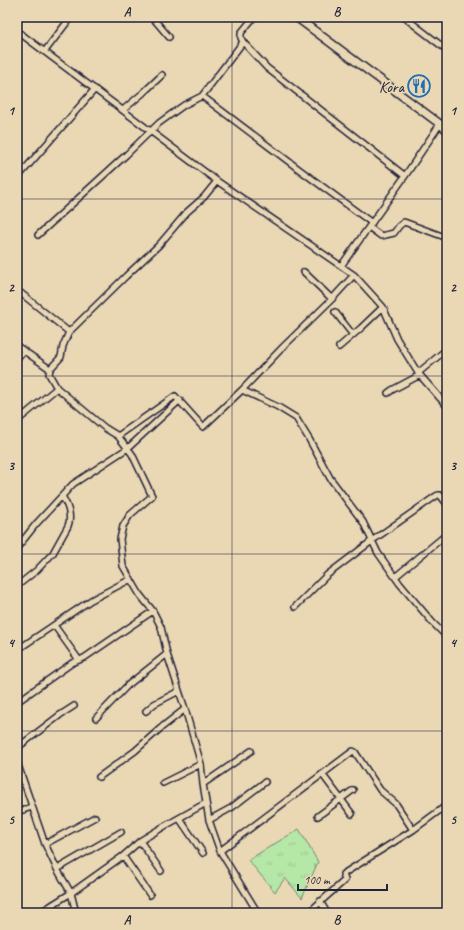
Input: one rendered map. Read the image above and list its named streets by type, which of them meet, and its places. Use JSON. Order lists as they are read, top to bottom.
{
  "places": {
    "restaurant": ["Kora"]
  },
  "scale_bar": "100 m",
  "grid": {
    "columns": ["A", "B"],
    "rows": [
      "1",
      "2",
      "3",
      "4",
      "5"
    ]
  }
}
